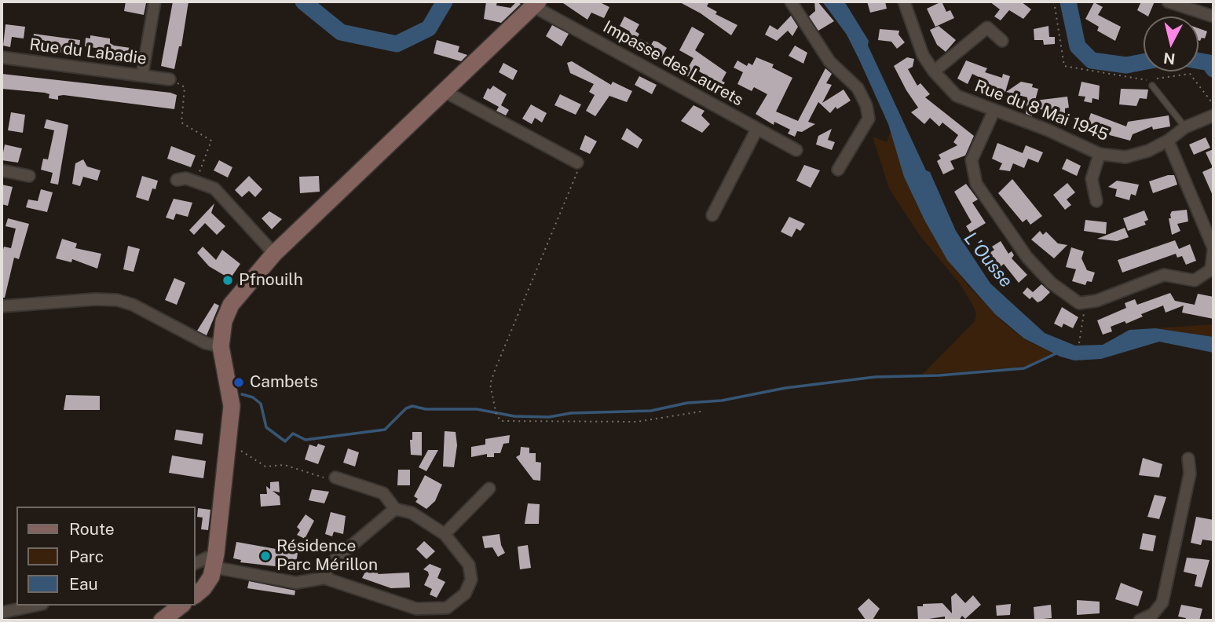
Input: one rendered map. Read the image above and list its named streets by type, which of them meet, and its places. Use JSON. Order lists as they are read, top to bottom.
{
  "streets": {
    "street": ["Rue du Labadie", "Impasse des Laurets", "Rue du 8 Mai 1945"]
  },
  "water": ["L'Ousse"],
  "places": ["Pfnouilh", "Cambets", "Résidence Parc Mérillon"],
  "legend": ["Route", "Parc", "Eau"],
  "north": "bottom"
}
